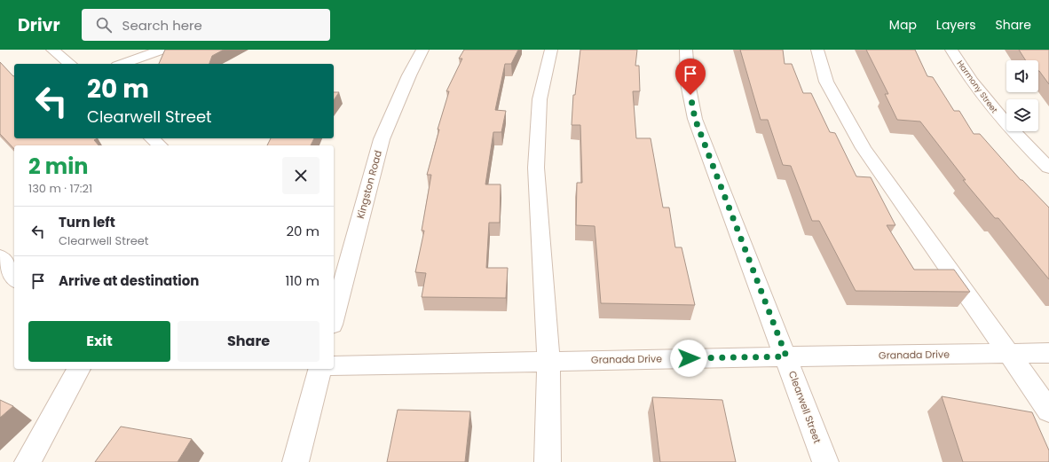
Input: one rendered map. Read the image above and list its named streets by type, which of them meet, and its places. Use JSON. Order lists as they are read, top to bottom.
{
  "streets": {
    "street": [
      "Harmony Street",
      "Kingston Road",
      "Granada Drive",
      "Clearwell Street"
    ]
  },
  "crossings": [
    ["Granada Drive", "Clearwell Street"]
  ],
  "page": {
    "header": "Drivr",
    "search": "Search here",
    "nav": ["Map", "Layers", "Share"],
    "turn": ["20 m", "Clearwell Street"],
    "heading": ["2 min", "130 m · 17:21"],
    "list": [
      {
        "name": "Turn left",
        "note": "Clearwell Street",
        "value": "20 m"
      },
      {
        "name": "Arrive at destination",
        "value": "110 m"
      }
    ],
    "buttons": ["Exit", "Share"]
  }
}
